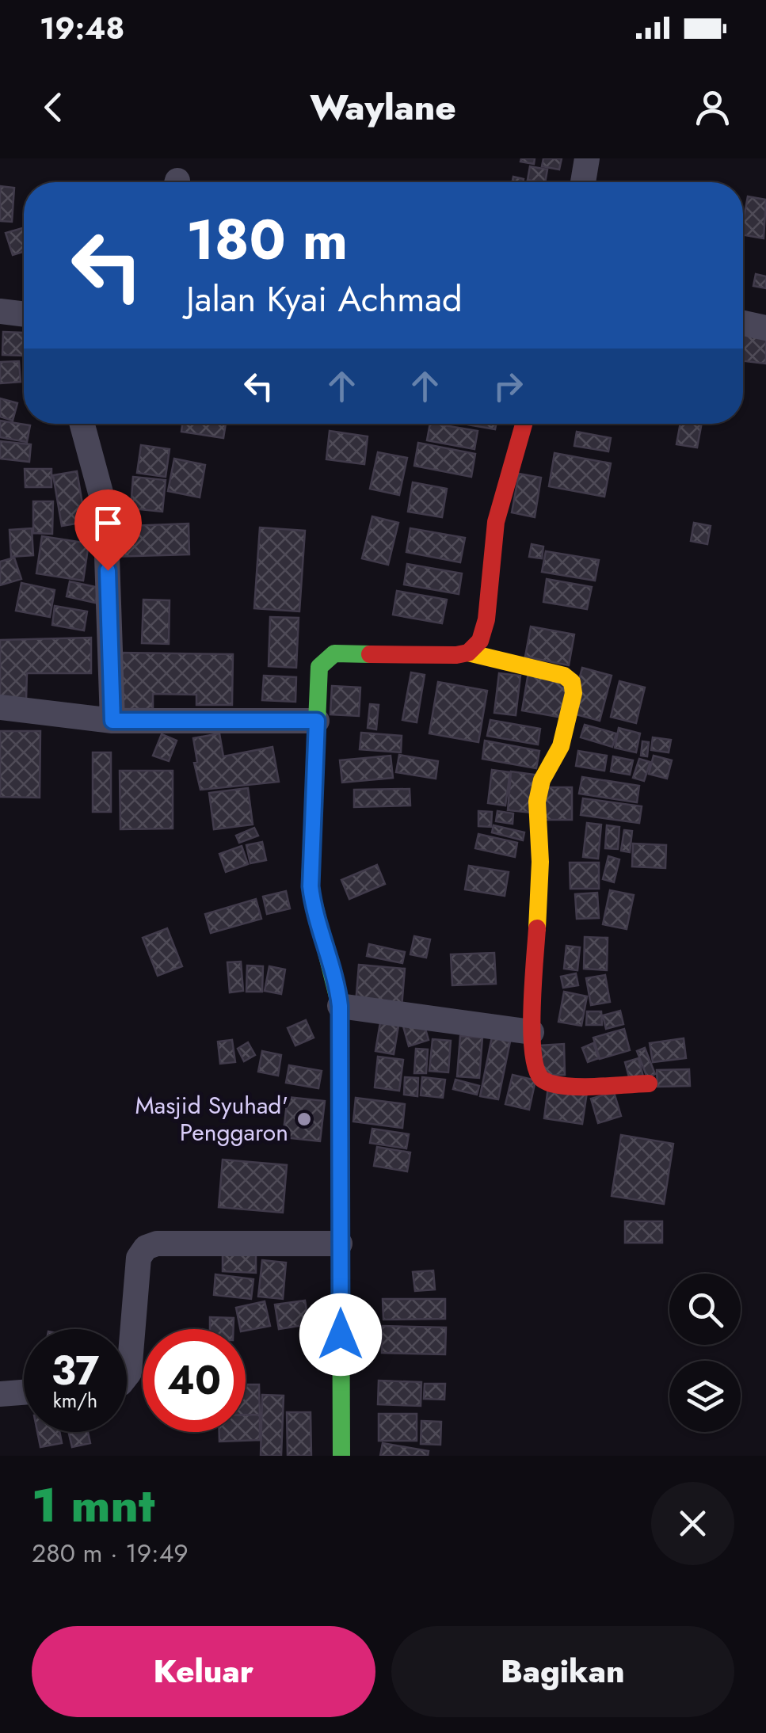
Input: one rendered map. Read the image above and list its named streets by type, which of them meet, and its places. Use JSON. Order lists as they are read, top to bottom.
{
  "places": ["Masjid Syuhad' Penggaron"],
  "page": {
    "status": "19:48",
    "header": "Waylane",
    "turn": ["180 m", "Jalan Kyai Achmad"],
    "speed": "37 km/h",
    "limit": "40",
    "heading": ["1 mnt", "280 m · 19:49"],
    "buttons": ["Keluar", "Bagikan"]
  }
}
